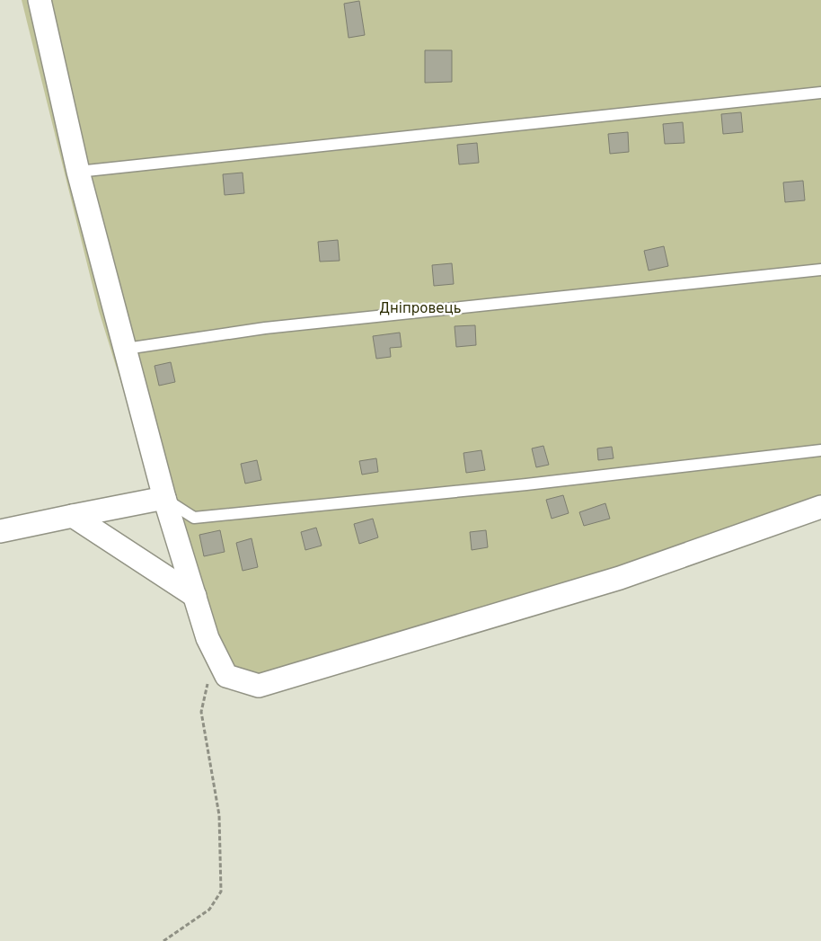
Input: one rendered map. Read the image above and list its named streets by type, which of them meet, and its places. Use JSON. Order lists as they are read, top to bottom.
{
  "parks": ["Дніпровець"]
}
